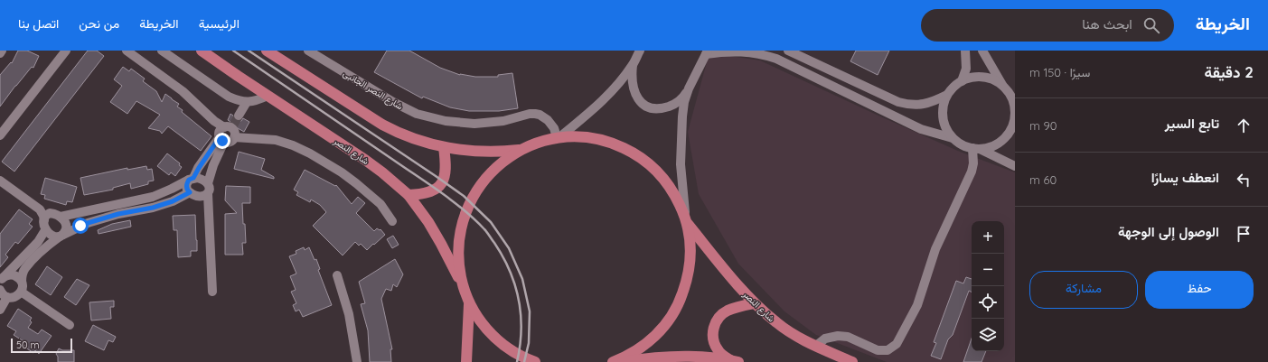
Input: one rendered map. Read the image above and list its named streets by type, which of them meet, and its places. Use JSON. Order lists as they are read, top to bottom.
{
  "streets": {
    "main road": ["شارع النصر"],
    "street": ["شارع النصر الجانبى"]
  },
  "scale_bar": "50 m",
  "page": {
    "header": "الخريطة",
    "search": "ابحث هنا",
    "nav": [
      "الرئيسية",
      "الخريطة",
      "من نحن",
      "اتصل بنا"
    ],
    "heading": ["2 دقيقة", "سيرًا · 150 m"],
    "list": [
      ["تابع السير", "90 m"],
      ["انعطف يسارًا", "60 m"],
      "الوصول إلى الوجهة"
    ],
    "map_buttons": ["+", "−"],
    "buttons": ["حفظ", "مشاركة"],
    "scale": "50 m"
  }
}
